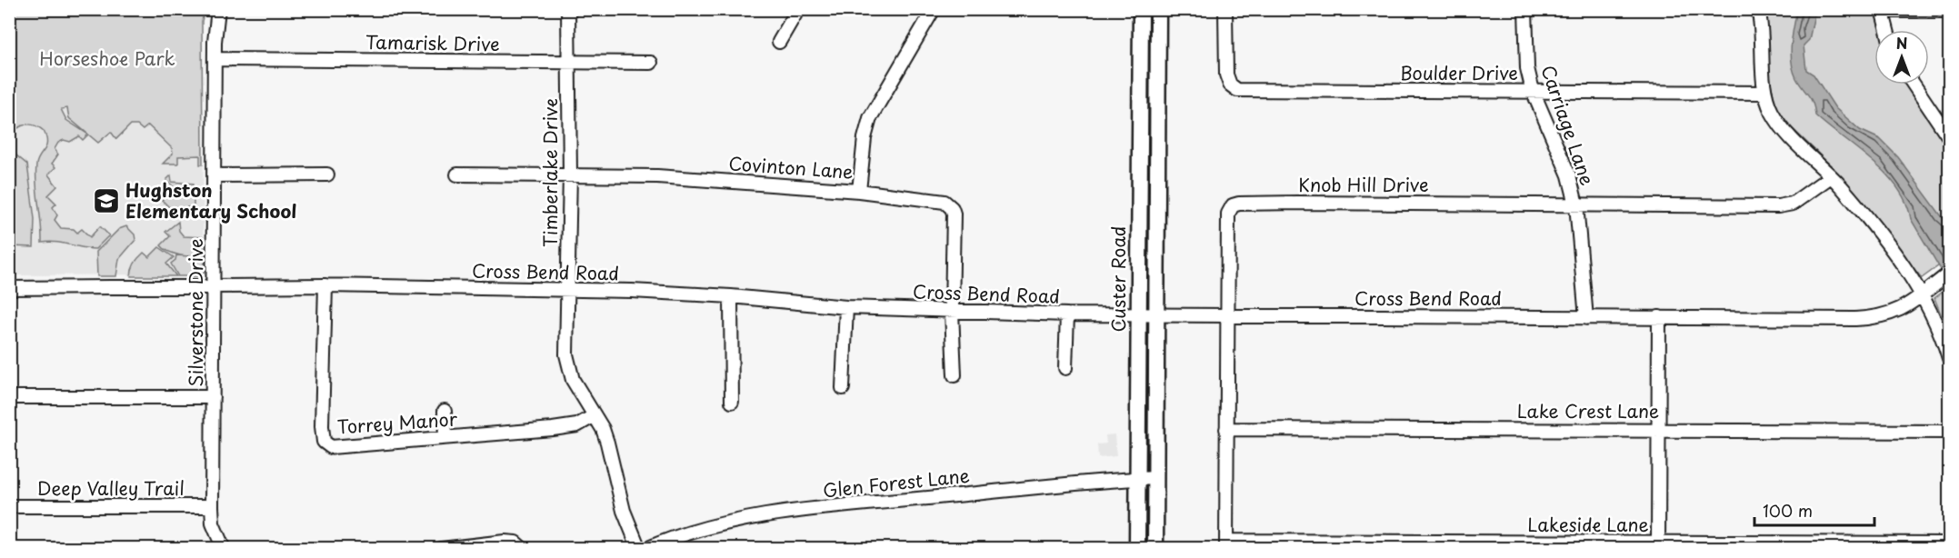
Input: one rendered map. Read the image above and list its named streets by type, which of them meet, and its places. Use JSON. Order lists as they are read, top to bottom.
{
  "streets": {
    "main road": ["Custer Road"],
    "street": [
      "Tamarisk Drive",
      "Boulder Drive",
      "Carriage Lane",
      "Covinton Lane",
      "Timberlake Drive",
      "Knob Hill Drive",
      "Cross Bend Road",
      "Silverstone Drive",
      "Lake Crest Lane",
      "Torrey Manor",
      "Glen Forest Lane",
      "Deep Valley Trail",
      "Lakeside Lane"
    ]
  },
  "crossings": [
    ["Tamarisk Drive", "Timberlake Drive"],
    ["Tamarisk Drive", "Silverstone Drive"],
    ["Boulder Drive", "Carriage Lane"],
    ["Carriage Lane", "Knob Hill Drive"],
    ["Carriage Lane", "Cross Bend Road"],
    ["Covinton Lane", "Timberlake Drive"],
    ["Covinton Lane", "Cross Bend Road"],
    ["Timberlake Drive", "Cross Bend Road"],
    ["Timberlake Drive", "Torrey Manor"],
    ["Knob Hill Drive", "Cross Bend Road"],
    ["Knob Hill Drive", "Lake Crest Lane"],
    ["Knob Hill Drive", "Lakeside Lane"],
    ["Cross Bend Road", "Custer Road"],
    ["Cross Bend Road", "Silverstone Drive"],
    ["Cross Bend Road", "Torrey Manor"],
    ["Custer Road", "Glen Forest Lane"],
    ["Silverstone Drive", "Deep Valley Trail"]
  ],
  "parks": ["Horseshoe Park"],
  "places": {
    "school or university": ["Hughston Elementary School"]
  },
  "scale_bar": "100 m",
  "north": "top"
}
